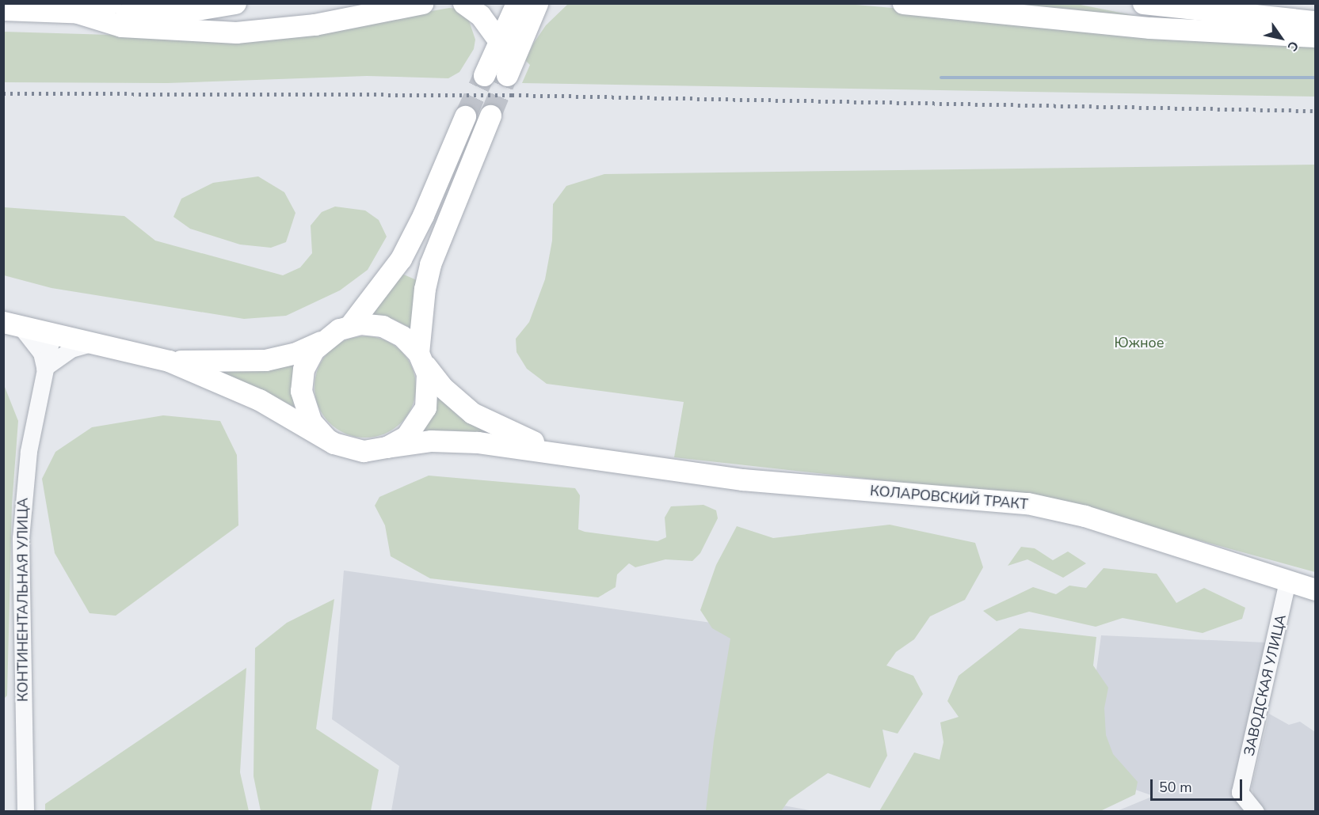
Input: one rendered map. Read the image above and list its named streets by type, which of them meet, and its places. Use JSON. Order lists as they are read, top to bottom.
{
  "streets": {
    "main road": ["КОЛАРОВСКИЙ ТРАКТ"],
    "street": ["КОНТИНЕНТАЛЬНАЯ УЛИЦА", "ЗАВОДСКАЯ УЛИЦА"]
  },
  "crossings": [
    ["КОЛАРОВСКИЙ ТРАКТ", "ЗАВОДСКАЯ УЛИЦА"]
  ],
  "parks": ["Южное"],
  "scale_bar": "50 m",
  "north": "bottom right"
}
